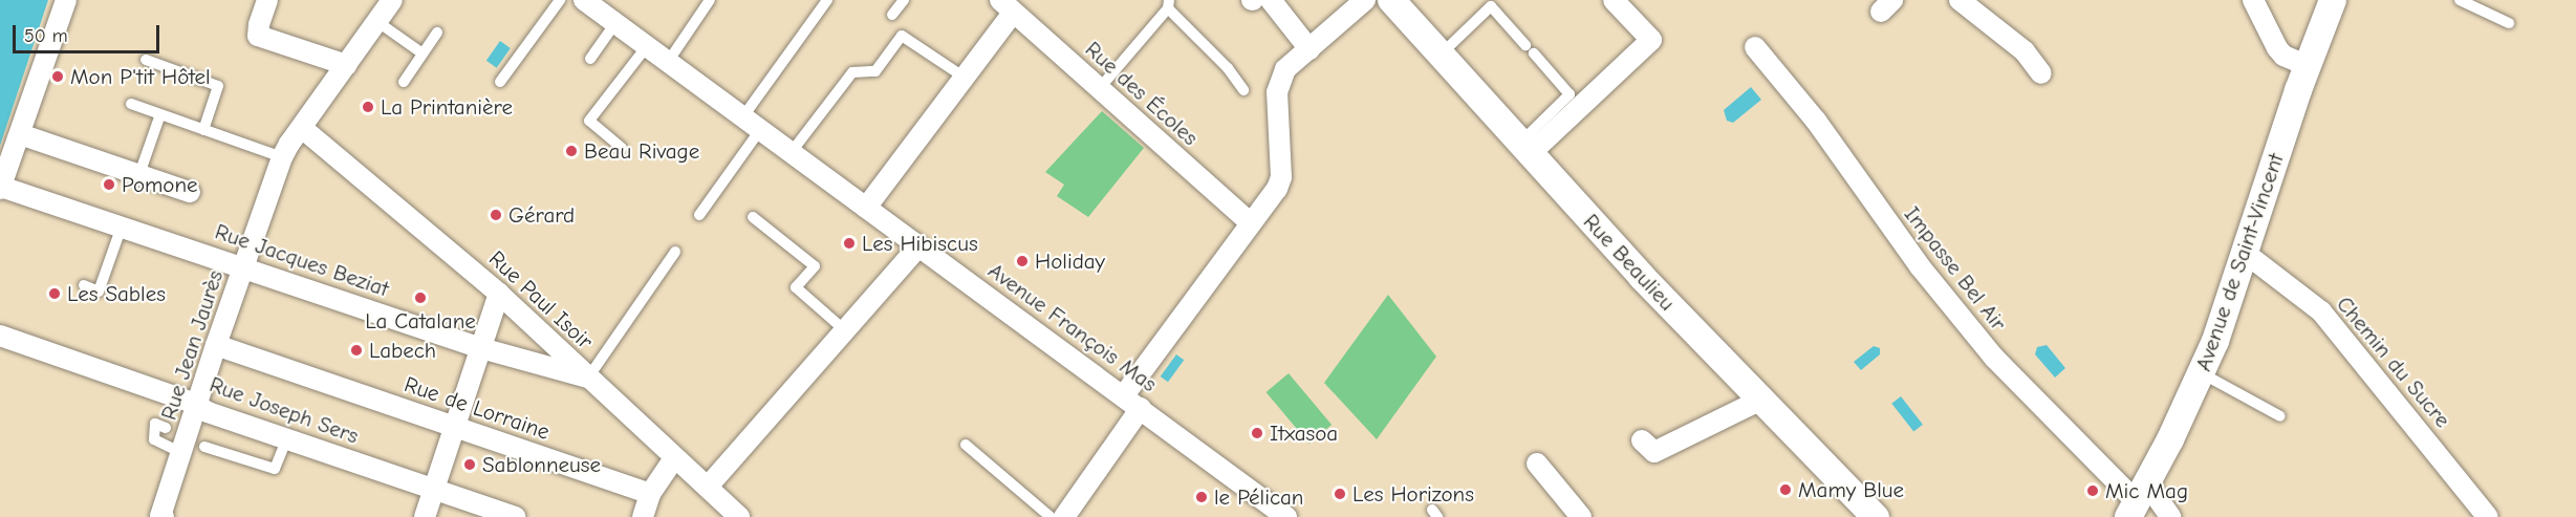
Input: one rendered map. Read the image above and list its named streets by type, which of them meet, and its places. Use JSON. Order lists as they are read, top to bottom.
{
  "streets": {
    "street": [
      "Rue des Écoles",
      "Rue Jacques Beziat",
      "Rue Beaulieu",
      "Avenue de Saint-Vincent",
      "Impasse Bel Air",
      "Rue Paul Isoir",
      "Avenue François Mas",
      "Rue Jean Jaurès",
      "Chemin du Sucre",
      "Rue de Lorraine",
      "Rue Joseph Sers"
    ]
  },
  "crossings": [
    ["Rue Jacques Beziat", "Rue Paul Isoir"],
    ["Rue Jacques Beziat", "Rue Jean Jaurès"],
    ["Avenue de Saint-Vincent", "Impasse Bel Air"],
    ["Avenue de Saint-Vincent", "Chemin du Sucre"],
    ["Rue Paul Isoir", "Rue Jean Jaurès"],
    ["Rue Jean Jaurès", "Rue de Lorraine"],
    ["Rue Jean Jaurès", "Rue Joseph Sers"]
  ],
  "places": [
    "Mon P'tit Hôtel",
    "La Printanière",
    "Beau Rivage",
    "Pomone",
    "Gérard",
    "Les Hibiscus",
    "Holiday",
    "Les Sables",
    "La Catalane",
    "Labech",
    "Itxasoa",
    "Sablonneuse",
    "Mamy Blue",
    "Mic Mag",
    "Les Horizons",
    "le Pélican"
  ],
  "scale_bar": "50 m"
}
